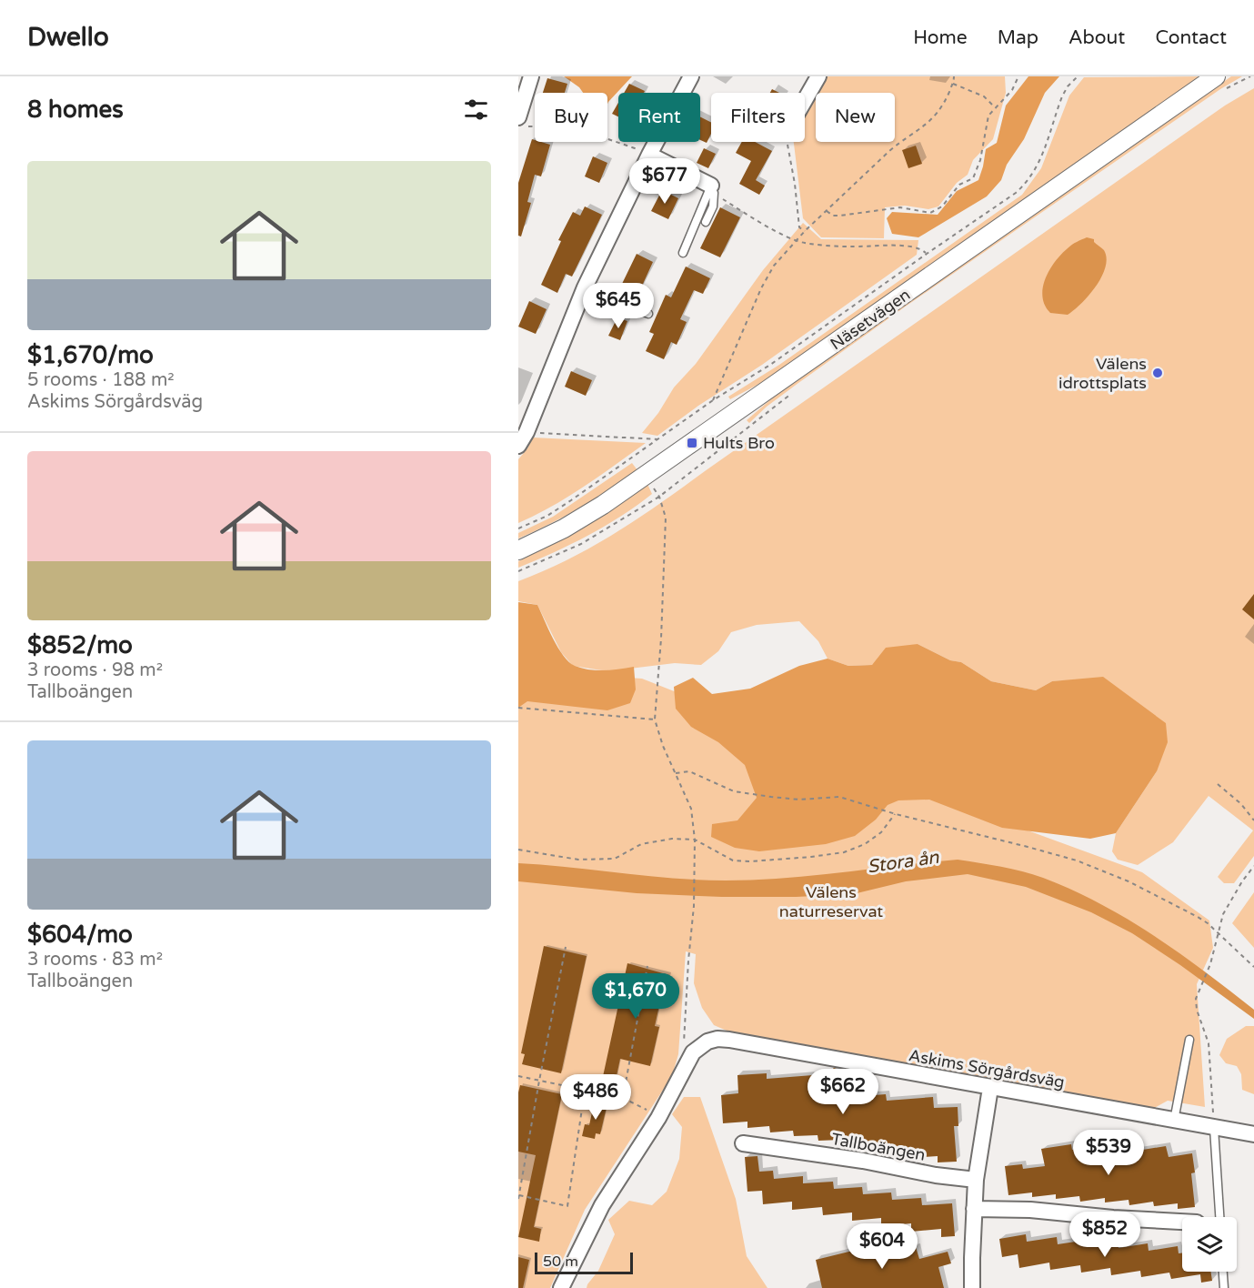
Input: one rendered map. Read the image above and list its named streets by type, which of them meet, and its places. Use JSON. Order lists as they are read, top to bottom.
{
  "streets": {
    "street": ["Näsetvägen", "Askims Sörgårdsväg", "Tallboängen"]
  },
  "water": ["Stora ån"],
  "parks": ["Välens naturreservat"],
  "places": {
    "other": ["Välens idrottsplats"],
    "transit": ["Hults Bro"]
  },
  "scale_bar": "50 m",
  "page": {
    "header": "Dwello",
    "nav": [
      "Home",
      "Map",
      "About",
      "Contact"
    ],
    "heading": "8 homes",
    "chip": [
      "Buy",
      "Rent",
      "Filters",
      "New"
    ],
    "list": [
      {
        "name": "$1,670/mo",
        "note": "5 rooms · 188 m² · Askims Sörgårdsväg"
      },
      {
        "name": "$852/mo",
        "note": "3 rooms · 98 m² · Tallboängen"
      },
      {
        "name": "$604/mo",
        "note": "3 rooms · 83 m² · Tallboängen"
      }
    ],
    "price": [
      "$677",
      "$645",
      "$1,670",
      "$662",
      "$486",
      "$539",
      "$852",
      "$604"
    ],
    "scale": "50 m"
  }
}
